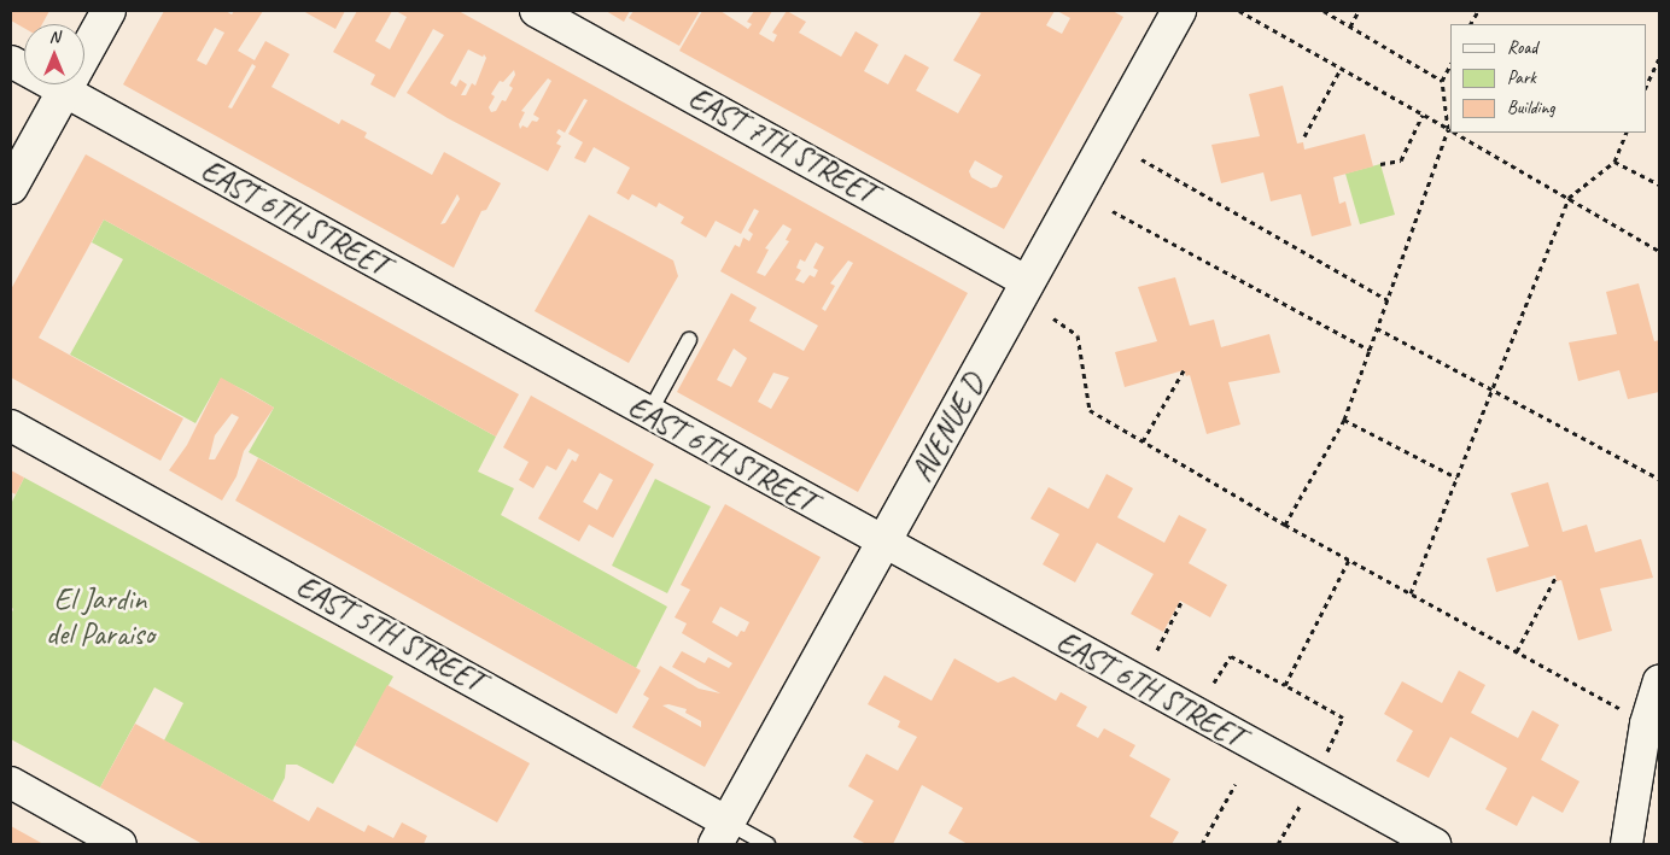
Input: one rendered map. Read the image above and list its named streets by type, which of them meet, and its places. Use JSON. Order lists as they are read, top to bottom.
{
  "streets": {
    "street": [
      "EAST 7TH STREET",
      "EAST 6TH STREET",
      "AVENUE D",
      "EAST 5TH STREET"
    ]
  },
  "crossings": [
    ["EAST 7TH STREET", "AVENUE D"],
    ["EAST 6TH STREET", "AVENUE D"],
    ["AVENUE D", "EAST 5TH STREET"]
  ],
  "parks": ["El Jardin del Paraiso"],
  "legend": ["Road", "Park", "Building"],
  "north": "top"
}
